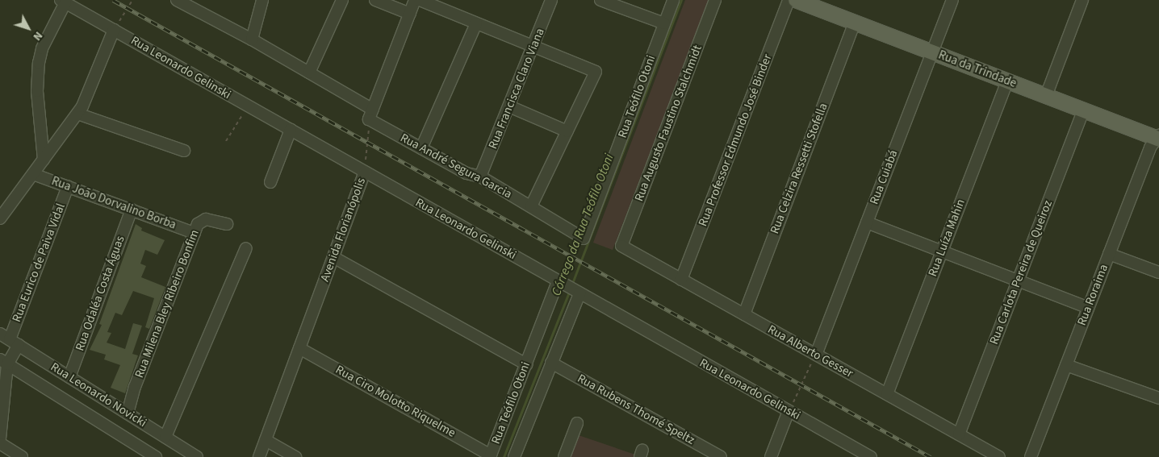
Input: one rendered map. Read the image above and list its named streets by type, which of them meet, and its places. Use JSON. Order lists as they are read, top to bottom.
{
  "streets": {
    "main road": ["Rua da Trindade"],
    "street": [
      "Rua Leonardo Gelinski",
      "Rua Francisca Claro Viana",
      "Rua Teófilo Otoni",
      "Rua Augusto Faustino Stalchmidt",
      "Rua Professor Edmundo José Binder",
      "Rua André Segura Garcia",
      "Rua Celzira Ressetti Stofella",
      "Rua Cuiabá",
      "Rua João Dorvalino Borba",
      "Avenida Florianópolis",
      "Rua Luíza Mahin",
      "Rua Eurico de Paiva Vidal",
      "Rua Carlota Pereira de Queiroz",
      "Rua Odaléa Costa Águas",
      "Rua Roraima",
      "Rua Milena Bley Ribeiro Bonfim",
      "Rua Alberto Gesser",
      "Rua Leonardo Novicki",
      "Rua Ciro Molotto Riquelme",
      "Rua Rubens Thomé Speltz"
    ]
  },
  "crossings": [
    ["Rua Leonardo Gelinski", "Rua Teófilo Otoni"],
    ["Rua Leonardo Gelinski", "Avenida Florianópolis"],
    ["Rua da Trindade", "Rua Celzira Ressetti Stofella"],
    ["Rua da Trindade", "Rua Cuiabá"],
    ["Rua da Trindade", "Rua Luíza Mahin"],
    ["Rua da Trindade", "Rua Carlota Pereira de Queiroz"],
    ["Rua da Trindade", "Rua Roraima"],
    ["Rua Francisca Claro Viana", "Rua André Segura Garcia"],
    ["Rua Teófilo Otoni", "Rua André Segura Garcia"],
    ["Rua Teófilo Otoni", "Rua Ciro Molotto Riquelme"],
    ["Rua Teófilo Otoni", "Rua Rubens Thomé Speltz"],
    ["Rua Augusto Faustino Stalchmidt", "Rua Alberto Gesser"],
    ["Rua Professor Edmundo José Binder", "Rua Alberto Gesser"],
    ["Rua André Segura Garcia", "Avenida Florianópolis"],
    ["Rua Celzira Ressetti Stofella", "Rua Alberto Gesser"],
    ["Rua Cuiabá", "Rua Alberto Gesser"],
    ["Rua João Dorvalino Borba", "Rua Eurico de Paiva Vidal"],
    ["Rua João Dorvalino Borba", "Rua Odaléa Costa Águas"],
    ["Rua João Dorvalino Borba", "Rua Milena Bley Ribeiro Bonfim"],
    ["Avenida Florianópolis", "Rua Ciro Molotto Riquelme"],
    ["Rua Luíza Mahin", "Rua Alberto Gesser"],
    ["Rua Eurico de Paiva Vidal", "Rua Leonardo Novicki"],
    ["Rua Carlota Pereira de Queiroz", "Rua Alberto Gesser"],
    ["Rua Odaléa Costa Águas", "Rua Leonardo Novicki"],
    ["Rua Milena Bley Ribeiro Bonfim", "Rua Leonardo Novicki"]
  ],
  "water": ["Córrego da Rua Teófilo Otoni"],
  "north": "bottom right"
}
